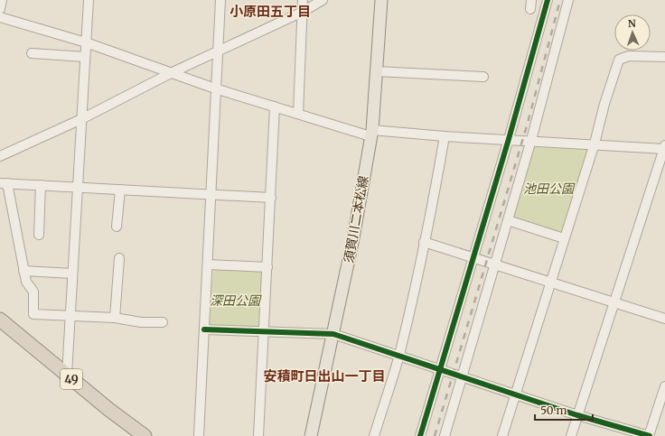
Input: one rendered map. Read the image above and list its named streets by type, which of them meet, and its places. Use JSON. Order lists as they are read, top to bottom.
{
  "streets": {
    "highway": ["49"],
    "main road": ["須賀川二本松線"]
  },
  "districts": ["小原田五丁目", "安積町日出山一丁目"],
  "parks": ["池田公園", "深田公園"],
  "scale_bar": "50 m",
  "north": "top"
}
